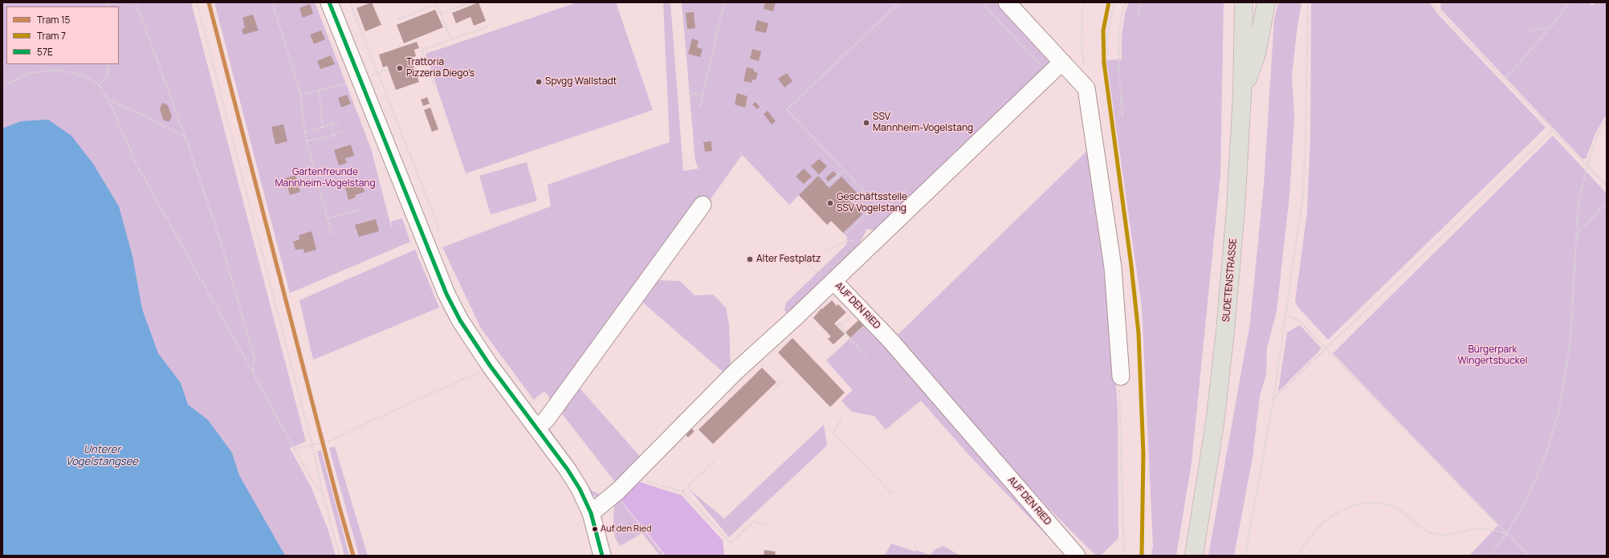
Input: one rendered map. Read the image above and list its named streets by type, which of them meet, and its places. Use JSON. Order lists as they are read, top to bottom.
{
  "streets": {
    "main road": ["SUDETENSTRASSE"],
    "street": ["AUF DEN RIED"]
  },
  "water": ["Unterer Vogelstangsee"],
  "parks": ["Gartenfreunde Mannheim-Vogelstang", "Bürgerpark Wingertsbuckel"],
  "places": [
    "Trattoria Pizzeria Diego's",
    "Spvgg Wallstadt",
    "SSV Mannheim-Vogelstang",
    "Geschäftsstelle SSV Vogelstang",
    "Alter Festplatz",
    "Auf den Ried"
  ],
  "lines": ["tram line 15", "tram line 7", "transit line 57E"],
  "legend": ["Tram 15", "Tram 7", "57E"]
}
